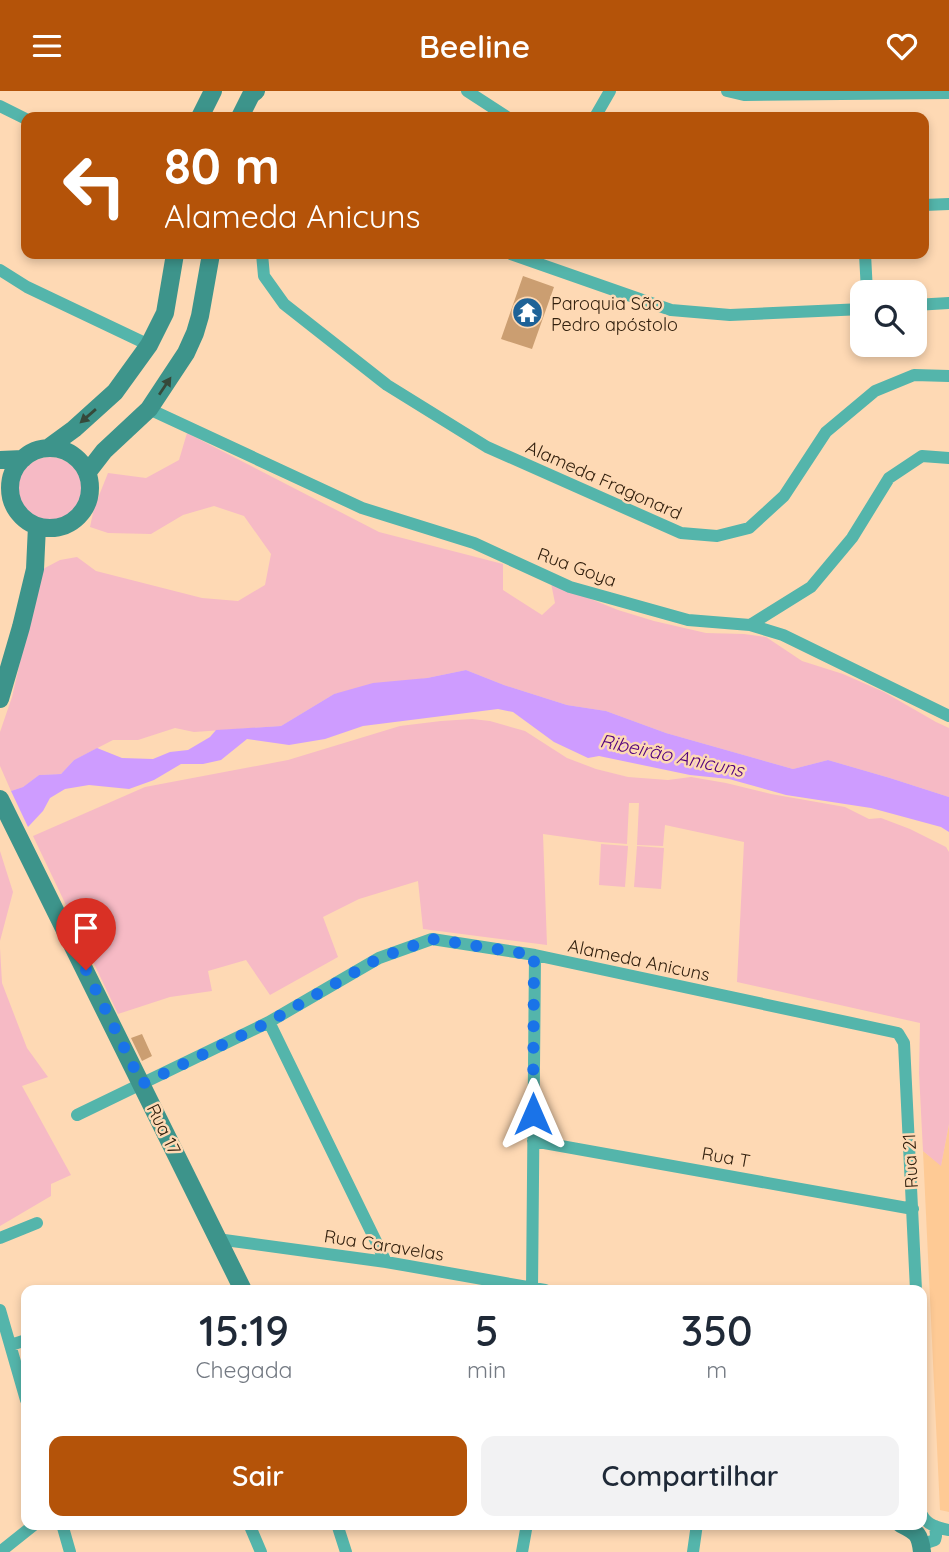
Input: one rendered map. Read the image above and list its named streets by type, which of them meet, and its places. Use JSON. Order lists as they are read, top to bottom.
{
  "streets": {
    "street": [
      "Alameda Fragonard",
      "Rua Goya",
      "Alameda Anicuns",
      "Rua 17",
      "Rua T",
      "Rua 21",
      "Rua Caravelas"
    ]
  },
  "crossings": [
    ["Alameda Anicuns", "Rua 17"],
    ["Alameda Anicuns", "Rua 21"],
    ["Rua 17", "Rua Caravelas"],
    ["Rua T", "Rua 21"]
  ],
  "water": ["Ribeirão Anicuns"],
  "places": {
    "temple": ["Paroquia São Pedro apóstolo"]
  },
  "page": {
    "header": "Beeline",
    "turn": ["80 m", "Alameda Anicuns"],
    "eta": [
      "15:19",
      "Chegada",
      "5",
      "min",
      "350",
      "m"
    ],
    "buttons": ["Sair", "Compartilhar"]
  }
}
